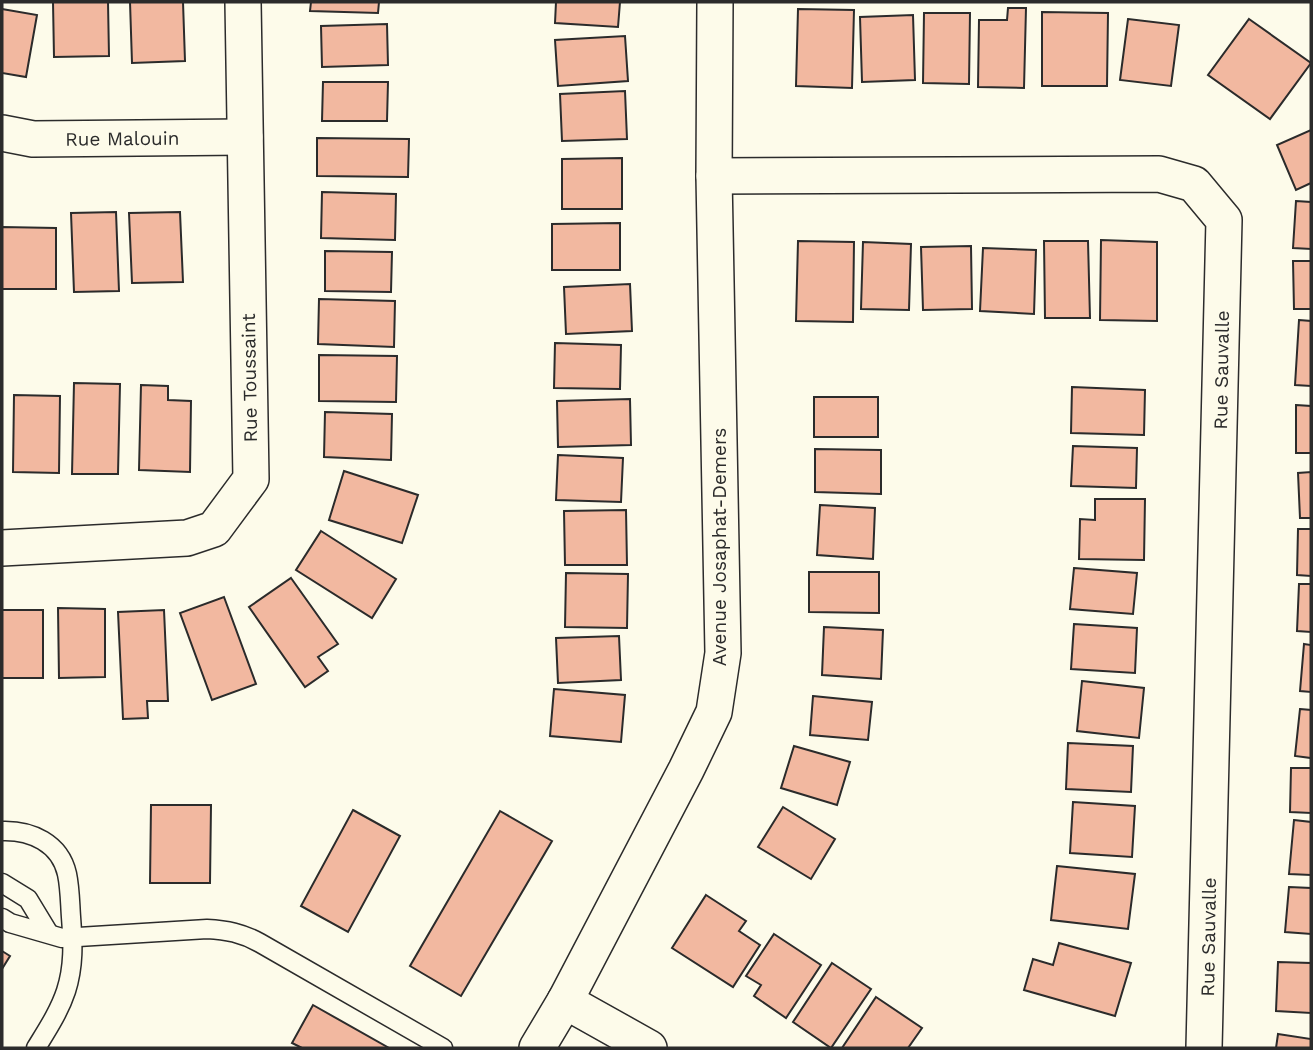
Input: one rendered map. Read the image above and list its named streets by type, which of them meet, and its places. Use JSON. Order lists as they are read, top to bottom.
{
  "streets": {
    "street": [
      "Rue Malouin",
      "Rue Sauvalle",
      "Rue Toussaint",
      "Avenue Josaphat-Demers"
    ]
  },
  "crossings": [
    ["Rue Malouin", "Rue Toussaint"],
    ["Rue Sauvalle", "Avenue Josaphat-Demers"]
  ]
}
